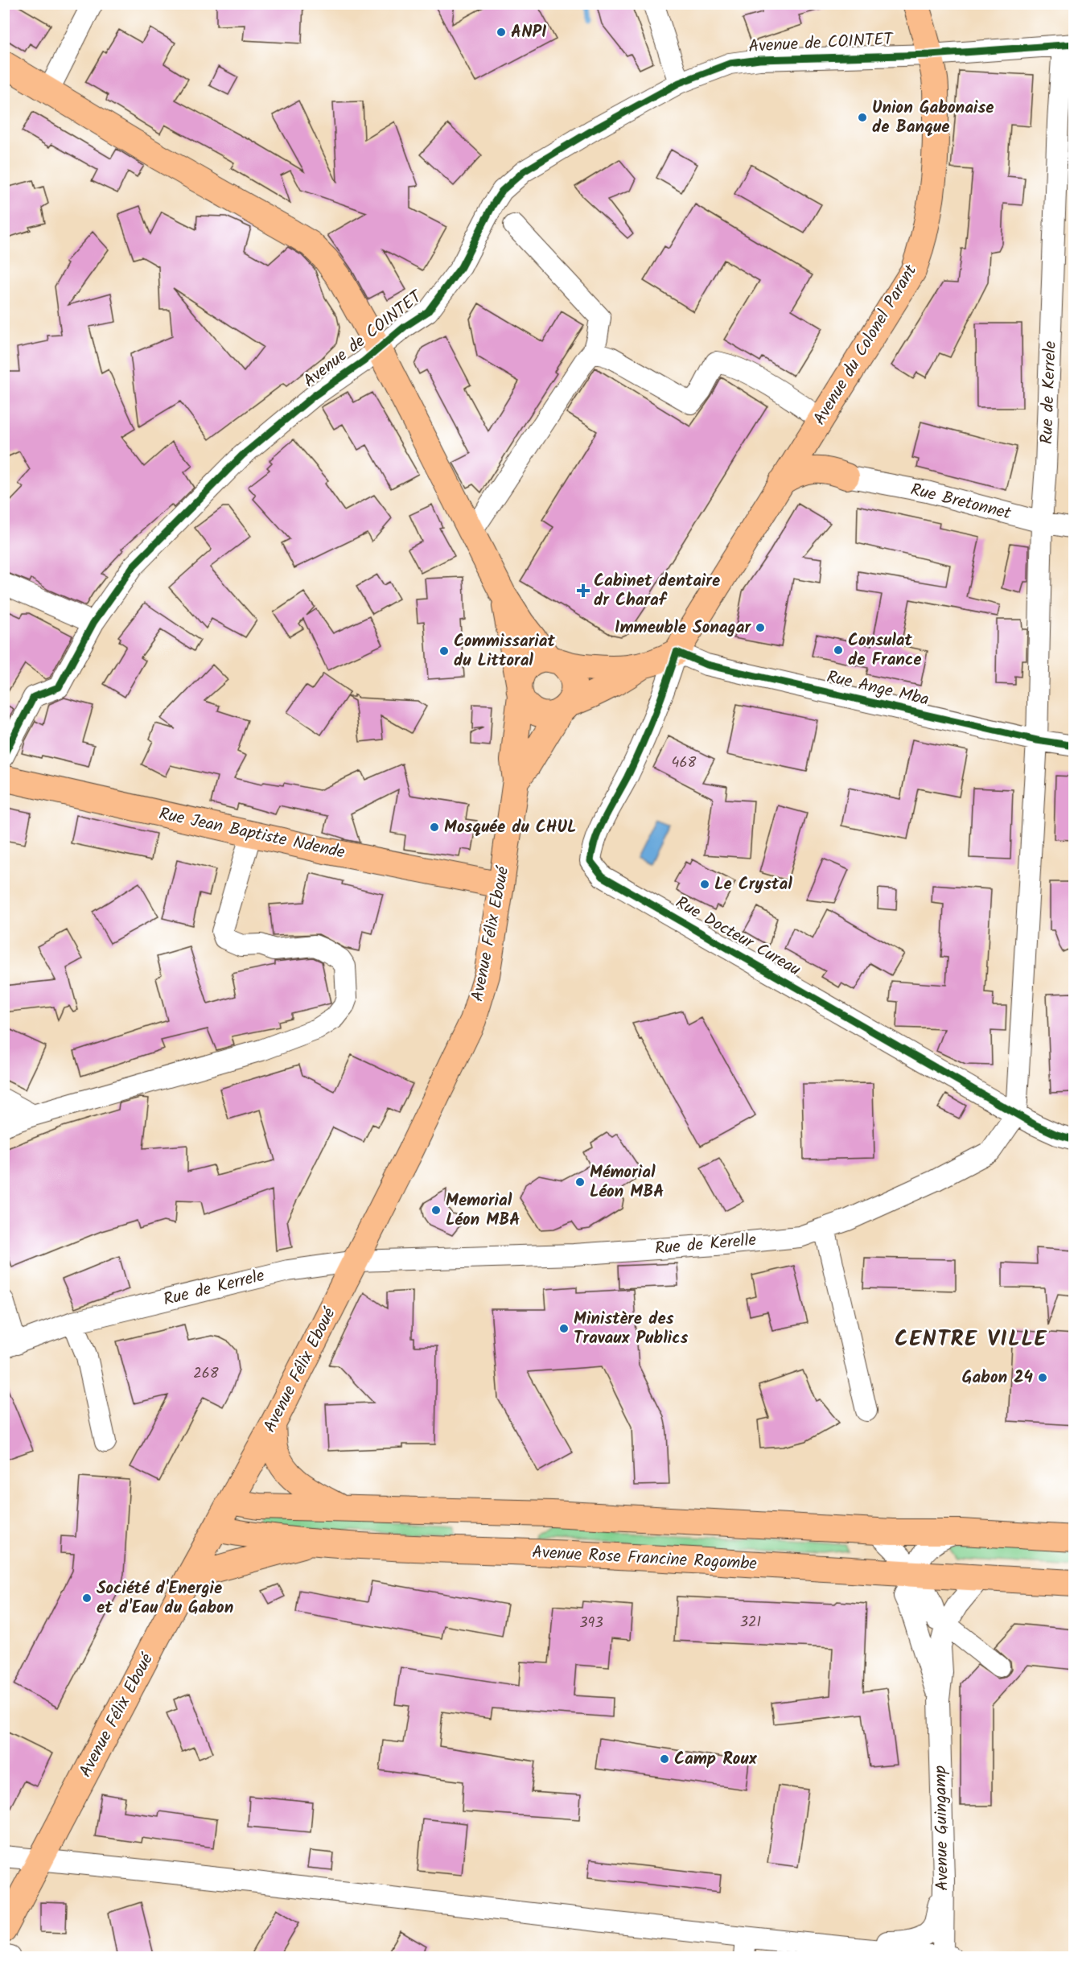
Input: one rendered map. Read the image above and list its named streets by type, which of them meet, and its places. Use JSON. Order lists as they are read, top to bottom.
{
  "streets": {
    "main road": [
      "Avenue du Colonel Parant",
      "Rue Jean Baptiste Ndende",
      "Avenue Félix Eboué",
      "Avenue Rose Francine Rogombe"
    ],
    "street": [
      "Avenue de COINTET",
      "Rue de Kerrele",
      "Rue Bretonnet",
      "Rue Ange Mba",
      "Rue Docteur Cureau",
      "Rue de Kerelle",
      "Avenue Guingamp"
    ]
  },
  "crossings": [
    ["Avenue de COINTET", "Avenue du Colonel Parant"],
    ["Avenue de COINTET", "Rue de Kerrele"],
    ["Avenue du Colonel Parant", "Rue Ange Mba"],
    ["Avenue du Colonel Parant", "Rue Docteur Cureau"],
    ["Rue de Kerrele", "Rue Bretonnet"],
    ["Rue de Kerrele", "Rue Ange Mba"],
    ["Rue de Kerrele", "Avenue Félix Eboué"],
    ["Rue de Kerrele", "Rue Docteur Cureau"],
    ["Rue de Kerrele", "Rue de Kerelle"],
    ["Rue Ange Mba", "Rue Docteur Cureau"],
    ["Rue Jean Baptiste Ndende", "Avenue Félix Eboué"],
    ["Avenue Félix Eboué", "Rue de Kerelle"],
    ["Avenue Félix Eboué", "Avenue Rose Francine Rogombe"],
    ["Rue Docteur Cureau", "Rue de Kerelle"]
  ],
  "districts": ["CENTRE VILLE"],
  "places": {
    "other": [
      "ANPI",
      "Union Gabonaise de Banque",
      "Immeuble Sonagar",
      "Consulat de France",
      "Commissariat du Littoral",
      "Mosquée du CHUL",
      "Le Crystal",
      "Mémorial Léon MBA",
      "Memorial Léon MBA",
      "Ministère des Travaux Publics",
      "Gabon 24",
      "Société d'Energie et d'Eau du Gabon",
      "Camp Roux"
    ],
    "health": ["Cabinet dentaire dr Charaf"]
  },
  "house_numbers": [
    "468",
    "268",
    "321",
    "393"
  ]
}
